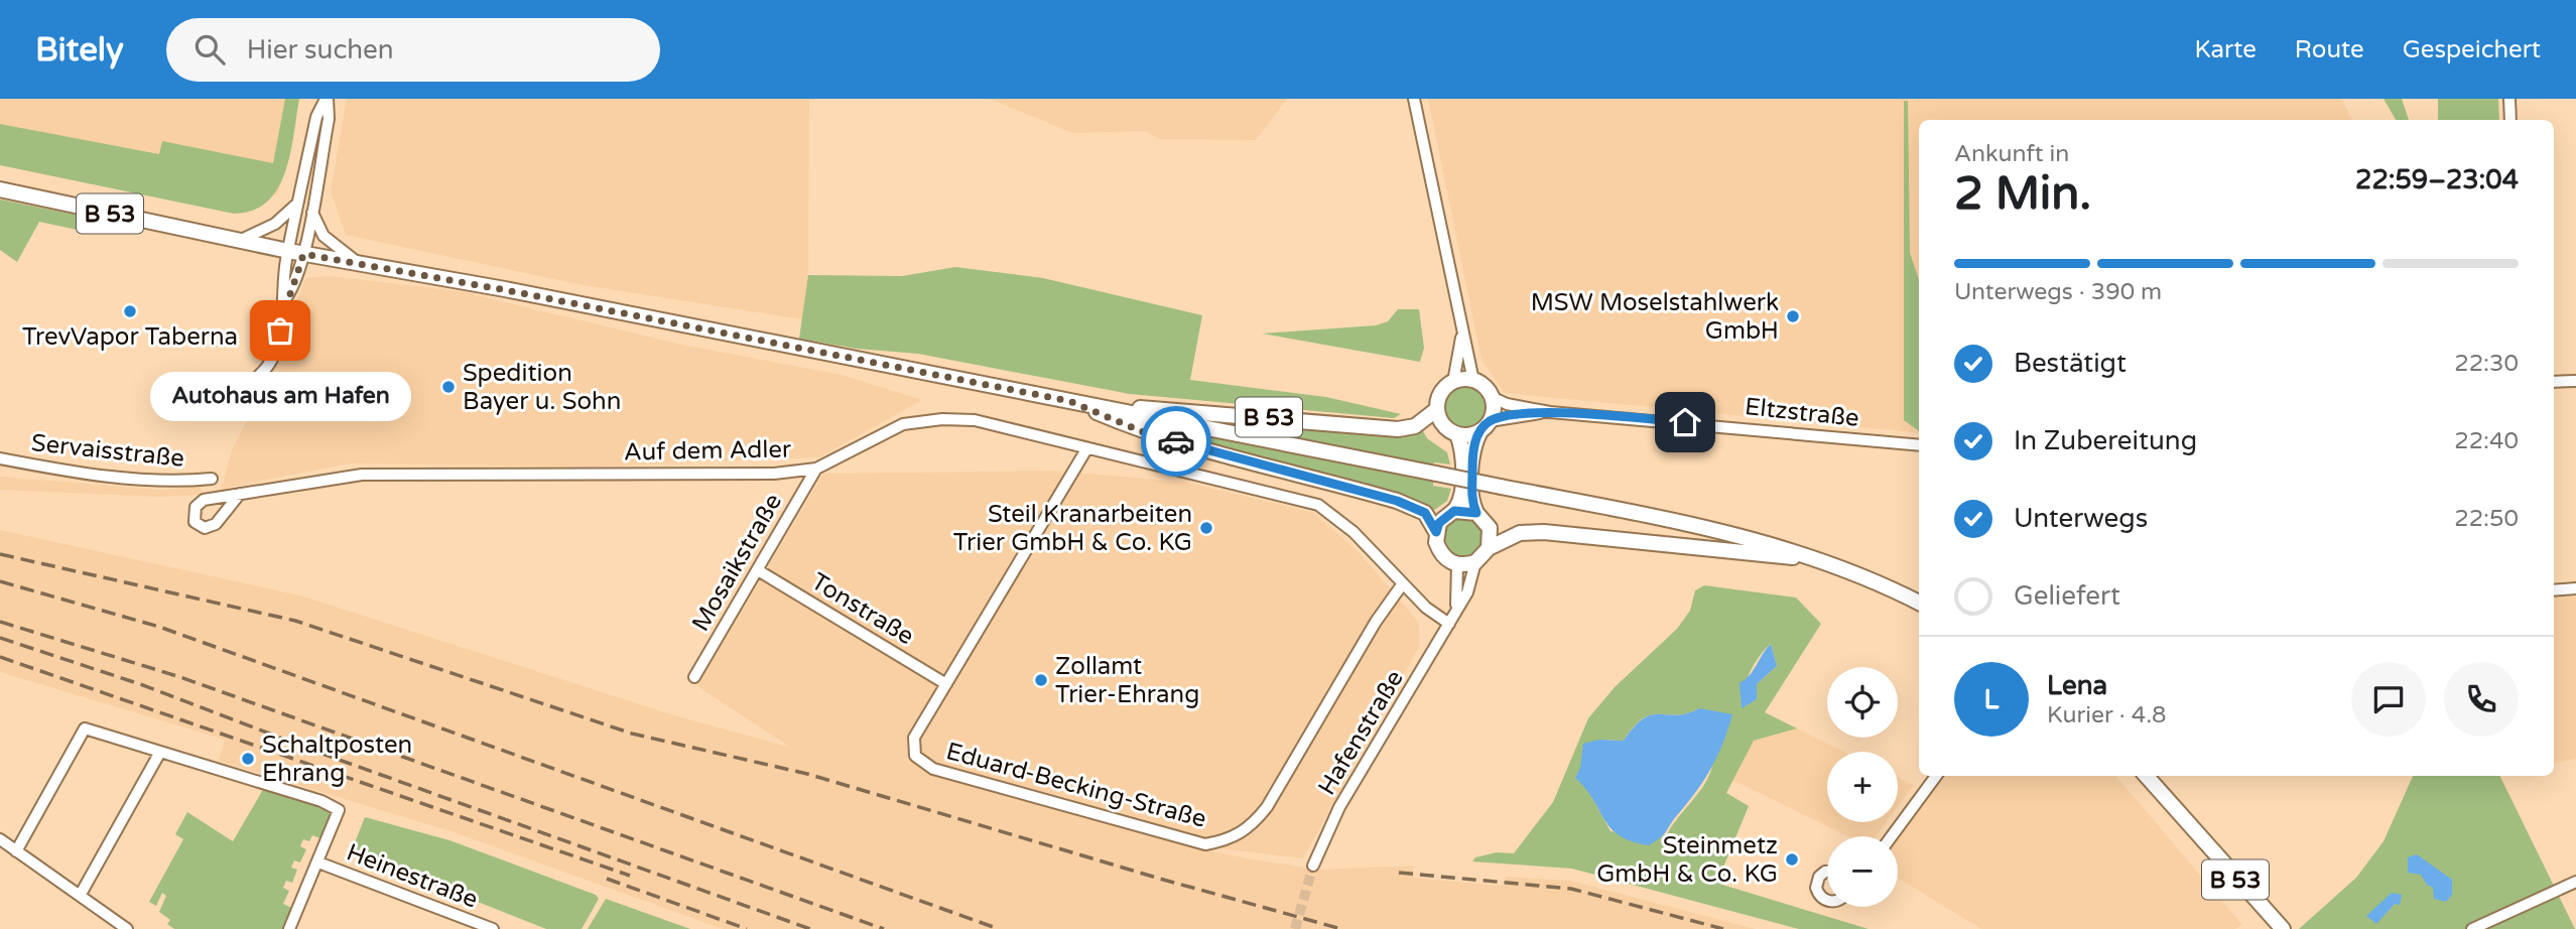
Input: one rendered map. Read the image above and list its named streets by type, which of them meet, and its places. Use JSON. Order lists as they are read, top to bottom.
{
  "streets": {
    "main road": ["B 53"],
    "street": [
      "Eltzstraße",
      "Servaisstraße",
      "Auf dem Adler",
      "Mosaikstraße",
      "Tonstraße",
      "Hafenstraße",
      "Eduard-Becking-Straße",
      "Heinestraße"
    ]
  },
  "crossings": [
    ["B 53", "Eltzstraße"],
    ["B 53", "Hafenstraße"],
    ["Auf dem Adler", "Mosaikstraße"],
    ["Auf dem Adler", "Hafenstraße"],
    ["Auf dem Adler", "Eduard-Becking-Straße"],
    ["Mosaikstraße", "Tonstraße"],
    ["Tonstraße", "Eduard-Becking-Straße"]
  ],
  "places": [
    "TrevVapor Taberna",
    "MSW Moselstahlwerk GmbH",
    "Autohaus am Hafen",
    "Spedition Bayer u. Sohn",
    "Steil Kranarbeiten Trier GmbH & Co. KG",
    "Zollamt Trier-Ehrang",
    "Schaltposten Ehrang",
    "Steinmetz GmbH & Co. KG"
  ],
  "page": {
    "header": "Bitely",
    "search": "Hier suchen",
    "nav": ["Karte", "Route", "Gespeichert"],
    "heading": ["2 Min.", "Ankunft in", "22:59–23:04"],
    "panel": ["Lena", "Kurier · 4.8"],
    "bar": "Unterwegs · 390 m",
    "list": [
      ["Bestätigt", "22:30"],
      ["In Zubereitung", "22:40"],
      ["Unterwegs", "22:50"],
      "Geliefert"
    ],
    "bubble": "Autohaus am Hafen",
    "round": "L",
    "map_buttons": ["+", "−"]
  }
}
